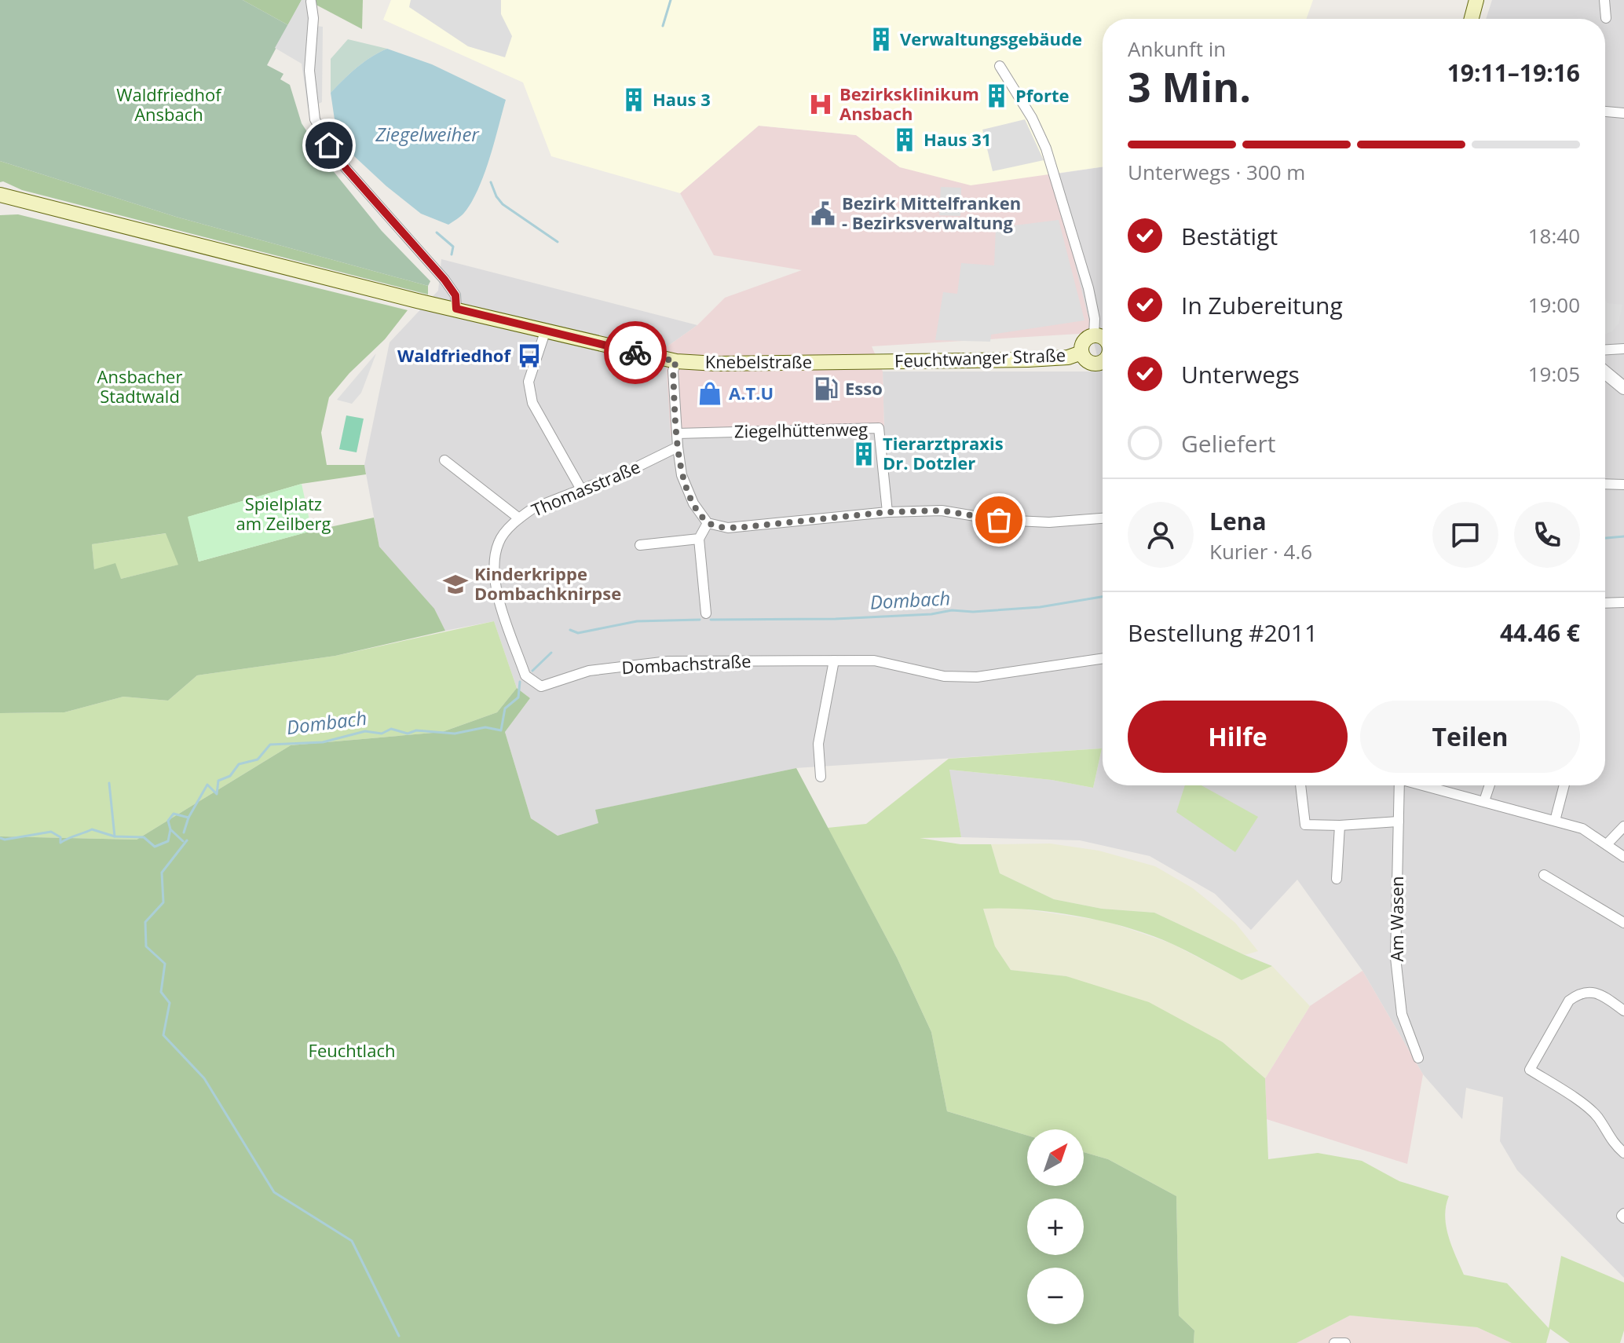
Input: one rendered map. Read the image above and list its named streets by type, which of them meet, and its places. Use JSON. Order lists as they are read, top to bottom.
{
  "streets": {
    "main road": ["Feuchtwanger Straße", "Knebelstraße"],
    "street": [
      "Ziegelhüttenweg",
      "Thomasstraße",
      "Dombachstraße",
      "Am Wasen"
    ]
  },
  "crossings": [
    ["Feuchtwanger Straße", "Knebelstraße"],
    ["Thomasstraße", "Dombachstraße"]
  ],
  "water": ["Ziegelweiher", "Dombach"],
  "parks": [
    "Waldfriedhof Ansbach",
    "Ansbacher Stadtwald",
    "Spielplatz am Zeilberg",
    "Feuchtlach"
  ],
  "places": {
    "building": [
      "Verwaltungsgebäude",
      "Pforte",
      "Haus 3",
      "Haus 31",
      "Tierarztpraxis Dr. Dotzler"
    ],
    "hospital": ["Bezirksklinikum Ansbach"],
    "public building": ["Bezirk Mittelfranken - Bezirksverwaltung"],
    "bus stop": ["Waldfriedhof"],
    "fuel station": ["Esso"],
    "shop": ["A.T.U"],
    "school or university": ["Kinderkrippe Dombachknirpse"]
  },
  "north": "top right",
  "page": {
    "heading": ["3 Min.", "Ankunft in", "19:11–19:16"],
    "panel": [
      "Lena",
      "Kurier · 4.6",
      "Bestellung #2011",
      "44.46 €"
    ],
    "bar": "Unterwegs · 300 m",
    "list": [
      ["Bestätigt", "18:40"],
      ["In Zubereitung", "19:00"],
      ["Unterwegs", "19:05"],
      "Geliefert"
    ],
    "buttons": ["Hilfe", "Teilen"],
    "map_buttons": ["+", "−"]
  }
}
